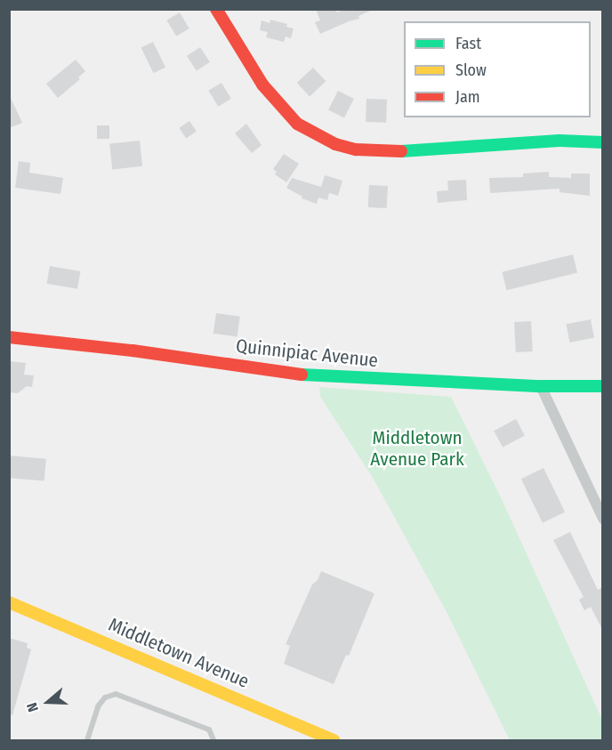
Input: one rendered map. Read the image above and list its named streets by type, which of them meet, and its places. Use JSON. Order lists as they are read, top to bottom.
{
  "streets": {
    "main road": ["Quinnipiac Avenue", "Middletown Avenue"]
  },
  "parks": ["Middletown Avenue Park"],
  "legend": ["Fast", "Slow", "Jam"],
  "north": "left"
}
